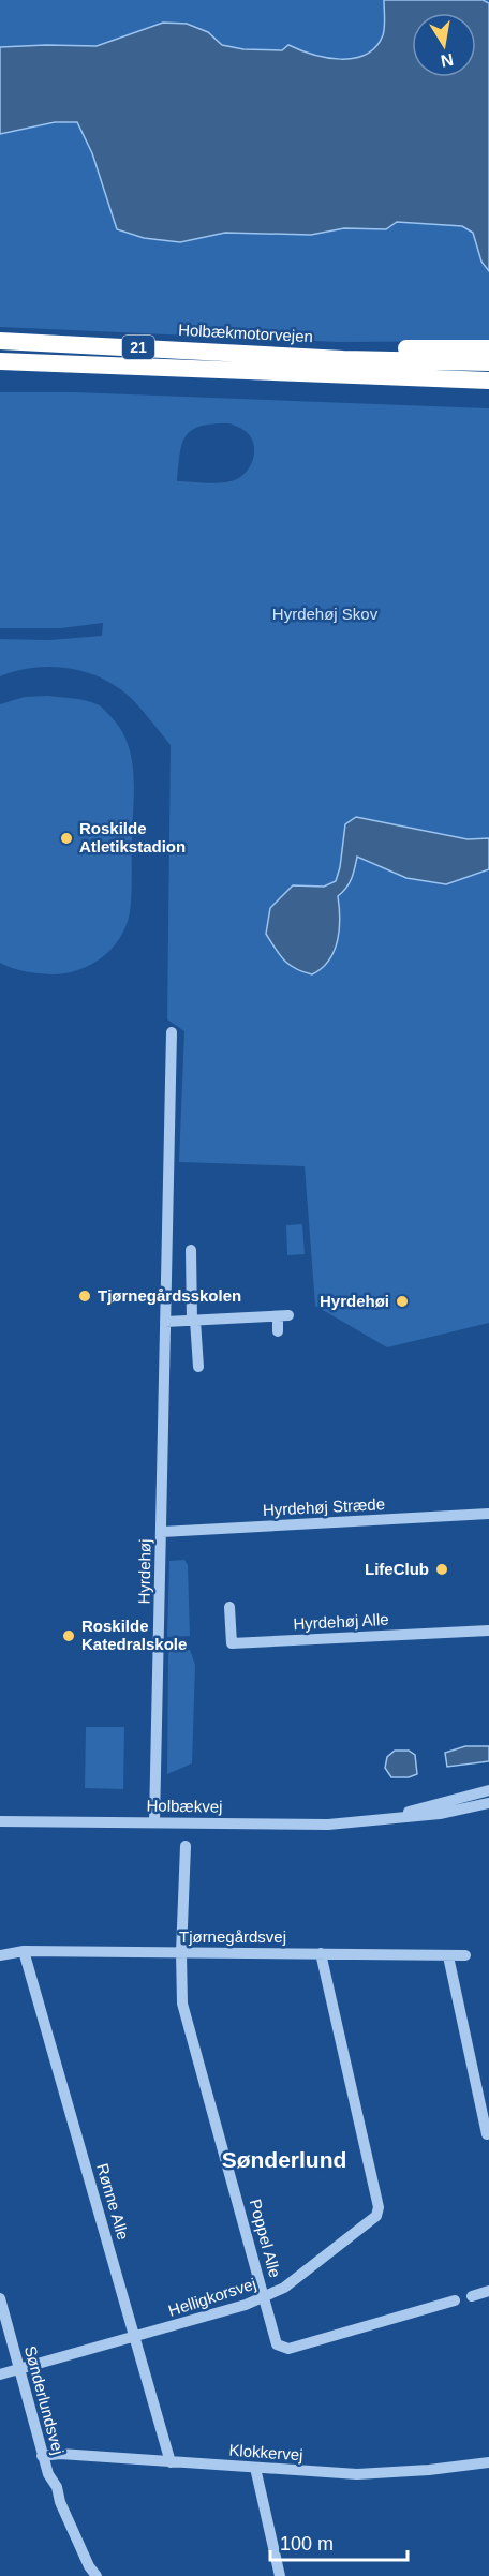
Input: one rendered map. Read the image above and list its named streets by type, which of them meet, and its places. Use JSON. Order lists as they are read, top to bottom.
{
  "streets": {
    "highway": ["Holbækmotorvejen", "21"],
    "street": [
      "Hyrdehøj Stræde",
      "Hyrdehøj",
      "Hyrdehøj Alle",
      "Holbækvej",
      "Tjørnegårdsvej",
      "Rønne Alle",
      "Poppel Alle",
      "Helligkorsvej",
      "Sønderlundsvej",
      "Klokkervej"
    ]
  },
  "crossings": [
    ["Hyrdehøj Stræde", "Hyrdehøj"],
    ["Hyrdehøj", "Holbækvej"],
    ["Tjørnegårdsvej", "Rønne Alle"],
    ["Tjørnegårdsvej", "Poppel Alle"],
    ["Tjørnegårdsvej", "Helligkorsvej"],
    ["Rønne Alle", "Helligkorsvej"],
    ["Rønne Alle", "Klokkervej"],
    ["Poppel Alle", "Helligkorsvej"],
    ["Helligkorsvej", "Sønderlundsvej"],
    ["Sønderlundsvej", "Klokkervej"]
  ],
  "districts": ["Sønderlund"],
  "parks": ["Hyrdehøj Skov"],
  "places": [
    "Roskilde Atletikstadion",
    "Tjørnegårdsskolen",
    "Hyrdehøi",
    "LifeClub",
    "Roskilde Katedralskole"
  ],
  "scale_bar": "100 m",
  "north": "bottom"
}
